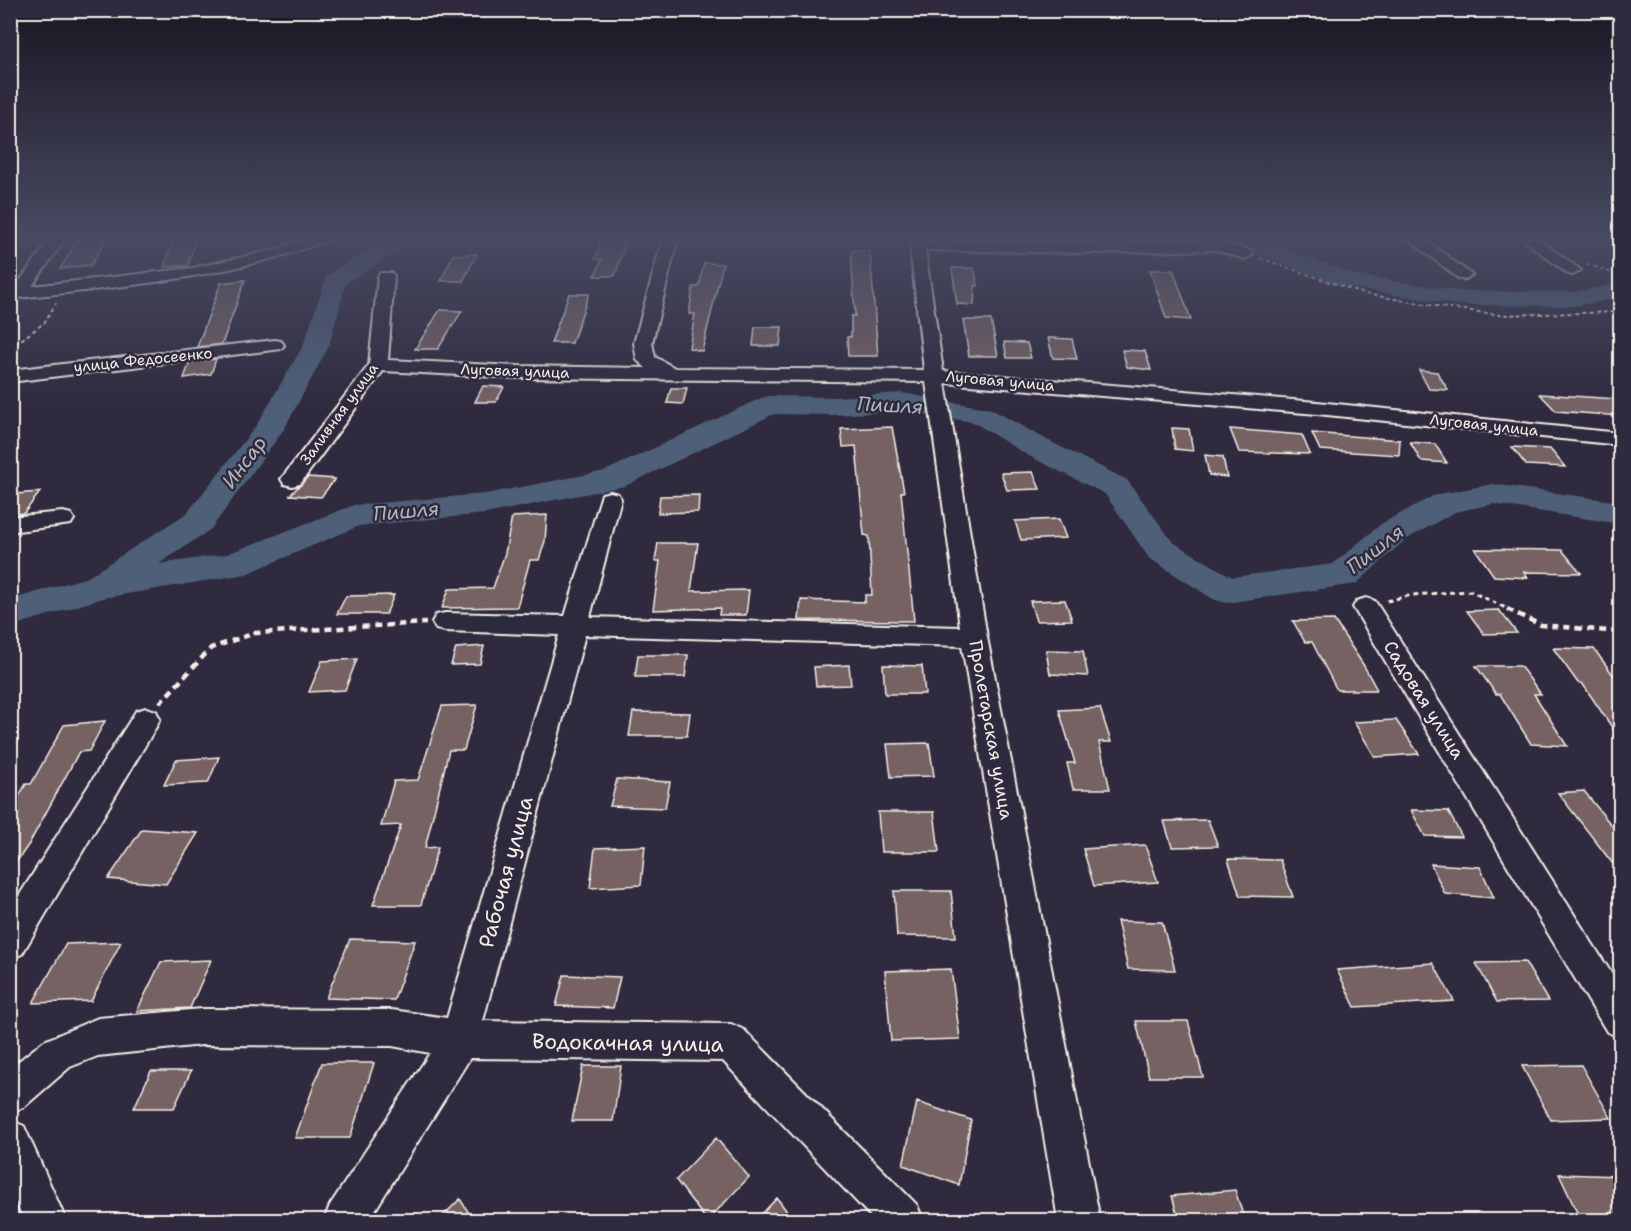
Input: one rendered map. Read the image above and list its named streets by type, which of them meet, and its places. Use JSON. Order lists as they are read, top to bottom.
{
  "streets": {
    "street": [
      "улица Федосеенко",
      "Луговая улица",
      "Заливная улица",
      "Садовая улица",
      "Пролетарская улица",
      "Рабочая улица",
      "Водокачная улица"
    ]
  },
  "crossings": [
    ["Луговая улица", "Заливная улица"],
    ["Луговая улица", "Пролетарская улица"],
    ["Рабочая улица", "Водокачная улица"]
  ],
  "water": ["Пишля", "Инсар"]
}
